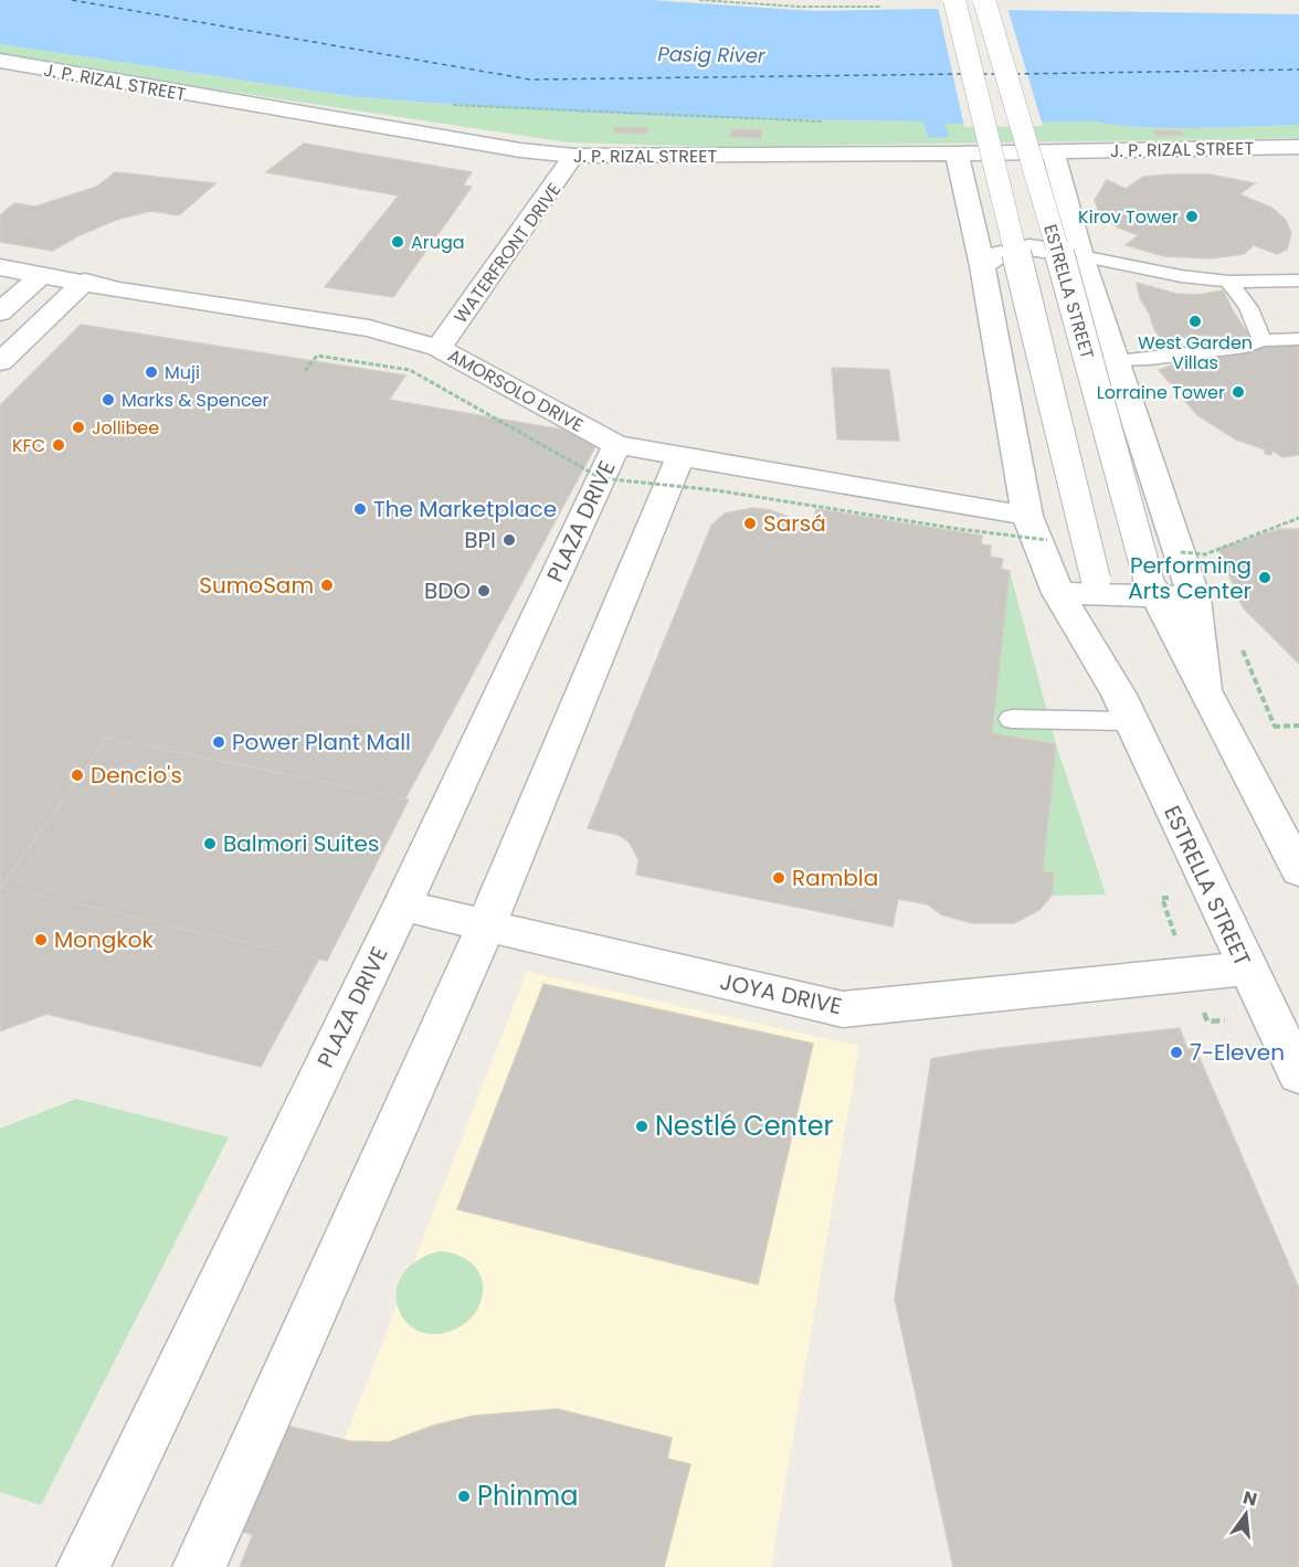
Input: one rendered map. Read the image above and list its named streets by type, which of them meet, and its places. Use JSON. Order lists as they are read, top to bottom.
{
  "streets": {
    "main road": [
      "J. P. RIZAL STREET",
      "WATERFRONT DRIVE",
      "ESTRELLA STREET",
      "AMORSOLO DRIVE",
      "PLAZA DRIVE",
      "JOYA DRIVE"
    ]
  },
  "crossings": [
    ["J. P. RIZAL STREET", "WATERFRONT DRIVE"],
    ["J. P. RIZAL STREET", "ESTRELLA STREET"],
    ["WATERFRONT DRIVE", "AMORSOLO DRIVE"],
    ["ESTRELLA STREET", "AMORSOLO DRIVE"],
    ["ESTRELLA STREET", "JOYA DRIVE"],
    ["AMORSOLO DRIVE", "PLAZA DRIVE"],
    ["PLAZA DRIVE", "JOYA DRIVE"]
  ],
  "water": ["Pasig River"],
  "places": [
    "Kirov Tower",
    "Aruga",
    "West Garden Villas",
    "Muji",
    "Lorraine Tower",
    "Marks & Spencer",
    "Jollibee",
    "KFC",
    "The Marketplace",
    "Sarsá",
    "BPI",
    "Performing Arts Center",
    "SumoSam",
    "BDO",
    "Power Plant Mall",
    "Dencio's",
    "Balmori Suites",
    "Rambla",
    "Mongkok",
    "7-Eleven",
    "Nestlé Center",
    "Phinma"
  ],
  "north": "top"
}
